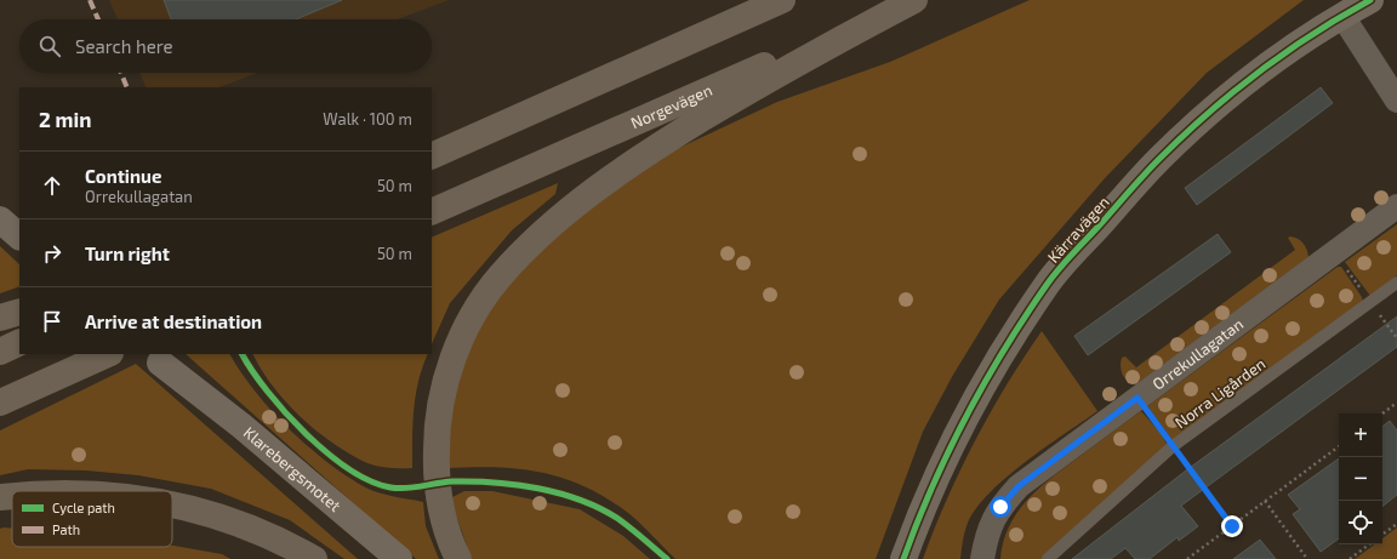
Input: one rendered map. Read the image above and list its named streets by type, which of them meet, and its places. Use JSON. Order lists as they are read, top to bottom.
{
  "streets": {
    "highway": ["Norgevägen"],
    "street": ["Kärravägen", "Orrekullagatan", "Klarebergsmotet"],
    "lane": ["Norra Ligården"]
  },
  "legend": ["Cycle path", "Path"],
  "page": {
    "search": "Search here",
    "heading": ["2 min", "Walk · 100 m"],
    "list": [
      ["Continue", "Orrekullagatan", "50 m"],
      ["Turn right", "50 m"],
      "Arrive at destination"
    ],
    "map_buttons": ["+", "−"]
  }
}
